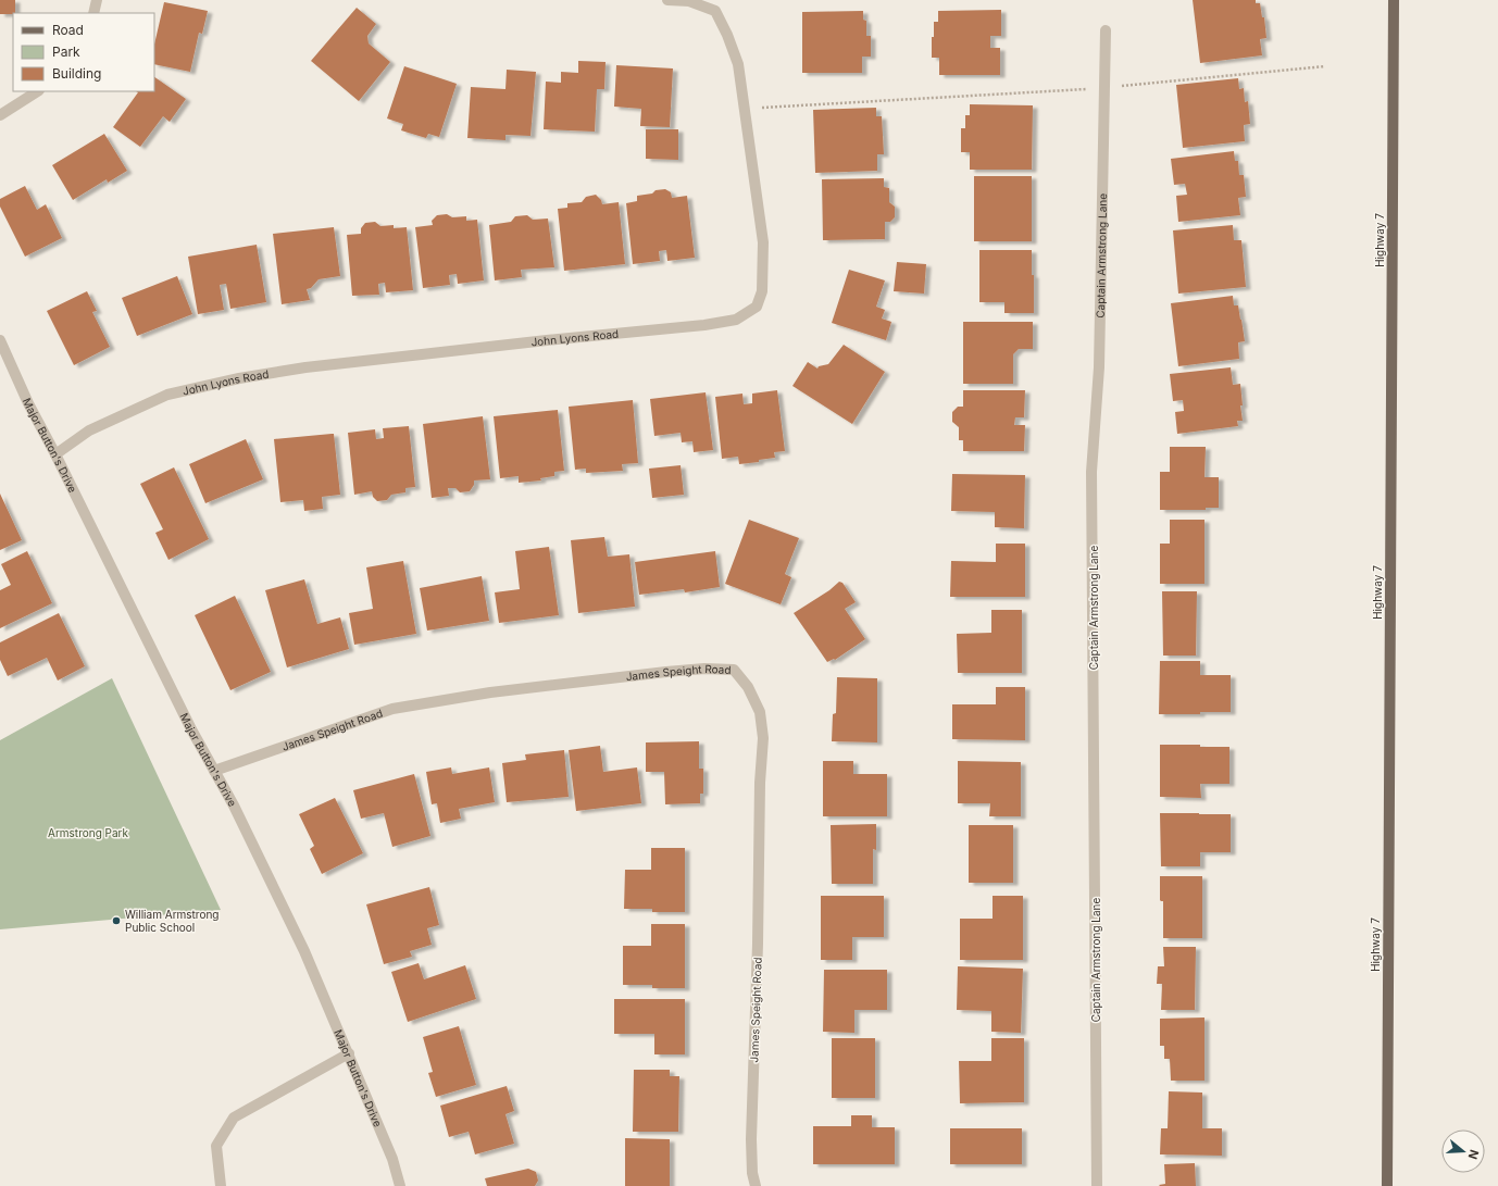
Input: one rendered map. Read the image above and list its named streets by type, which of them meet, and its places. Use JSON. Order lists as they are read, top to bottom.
{
  "streets": {
    "main road": ["Highway 7"],
    "street": [
      "Captain Armstrong Lane",
      "John Lyons Road",
      "Major Button's Drive",
      "James Speight Road"
    ]
  },
  "crossings": [
    ["John Lyons Road", "Major Button's Drive"],
    ["Major Button's Drive", "James Speight Road"]
  ],
  "parks": ["Armstrong Park"],
  "places": ["William Armstrong Public School"],
  "legend": ["Road", "Park", "Building"],
  "north": "right"
}
